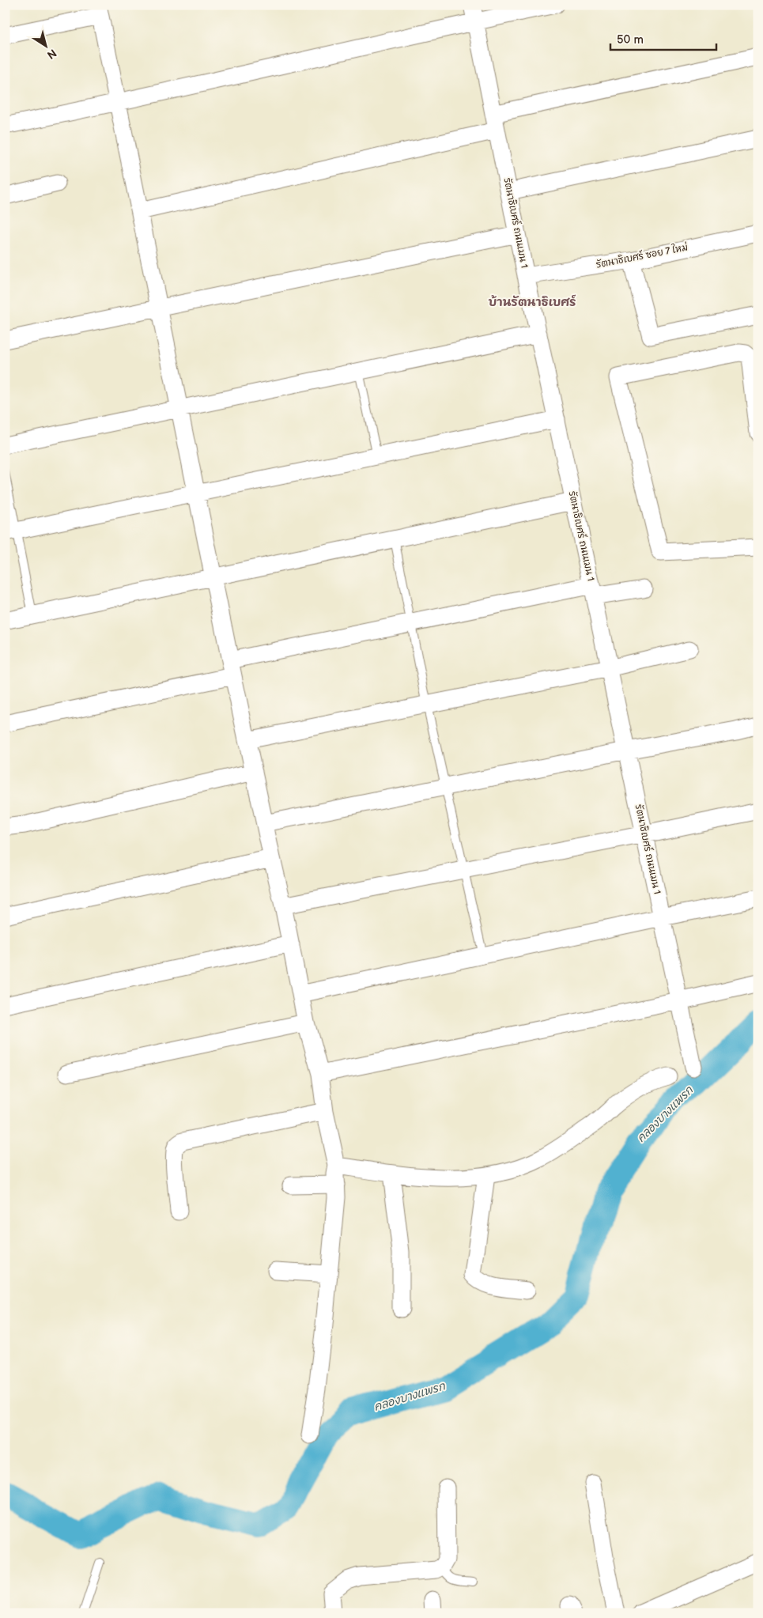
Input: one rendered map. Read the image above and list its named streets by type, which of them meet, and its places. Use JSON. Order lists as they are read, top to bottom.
{
  "streets": {
    "street": ["รัตนาธิเบศร์ ถนนเมน 1", "รัตนาธิเบศร์ ซอย 7 ใหม่"]
  },
  "crossings": [
    ["รัตนาธิเบศร์ ถนนเมน 1", "รัตนาธิเบศร์ ซอย 7 ใหม่"]
  ],
  "districts": ["บ้านรัตนาธิเบศร์"],
  "water": ["คลองบางแพรก"],
  "scale_bar": "50 m",
  "north": "bottom right"
}
